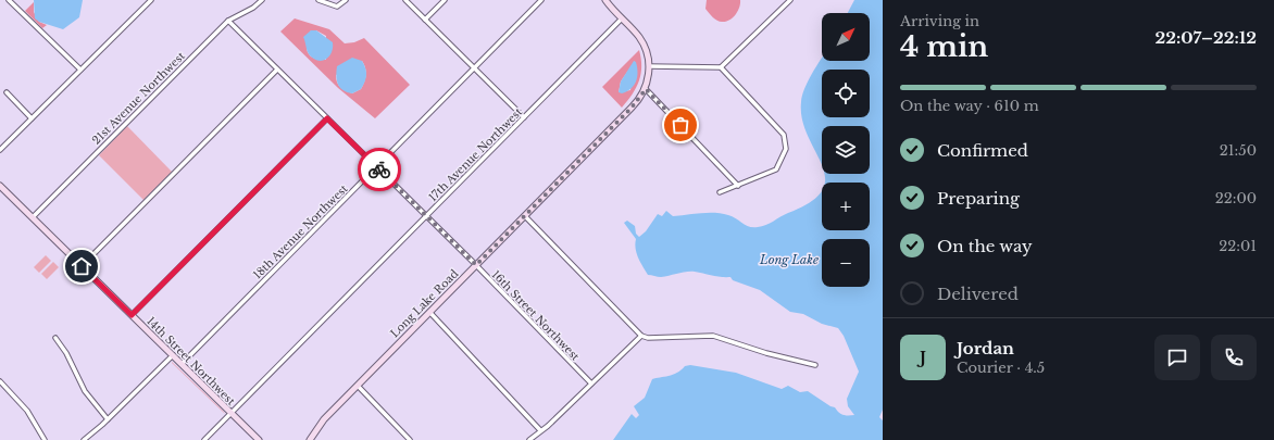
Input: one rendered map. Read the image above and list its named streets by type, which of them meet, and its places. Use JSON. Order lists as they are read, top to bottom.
{
  "streets": {
    "street": [
      "21st Avenue Northwest",
      "17th Avenue Northwest",
      "18th Avenue Northwest",
      "Long Lake Road",
      "16th Street Northwest",
      "14th Street Northwest"
    ]
  },
  "crossings": [
    ["21st Avenue Northwest", "16th Street Northwest"],
    ["21st Avenue Northwest", "14th Street Northwest"],
    ["17th Avenue Northwest", "Long Lake Road"],
    ["17th Avenue Northwest", "16th Street Northwest"],
    ["17th Avenue Northwest", "14th Street Northwest"],
    ["18th Avenue Northwest", "16th Street Northwest"],
    ["18th Avenue Northwest", "14th Street Northwest"],
    ["Long Lake Road", "16th Street Northwest"]
  ],
  "water": ["Long Lake"],
  "north": "top right",
  "page": {
    "heading": ["4 min", "Arriving in", "22:07–22:12"],
    "panel": ["Jordan", "Courier · 4.5"],
    "map_buttons": ["+", "−"],
    "bar": "On the way · 610 m",
    "list": [
      ["Confirmed", "21:50"],
      ["Preparing", "22:00"],
      ["On the way", "22:01"],
      "Delivered"
    ],
    "round": "J"
  }
}
